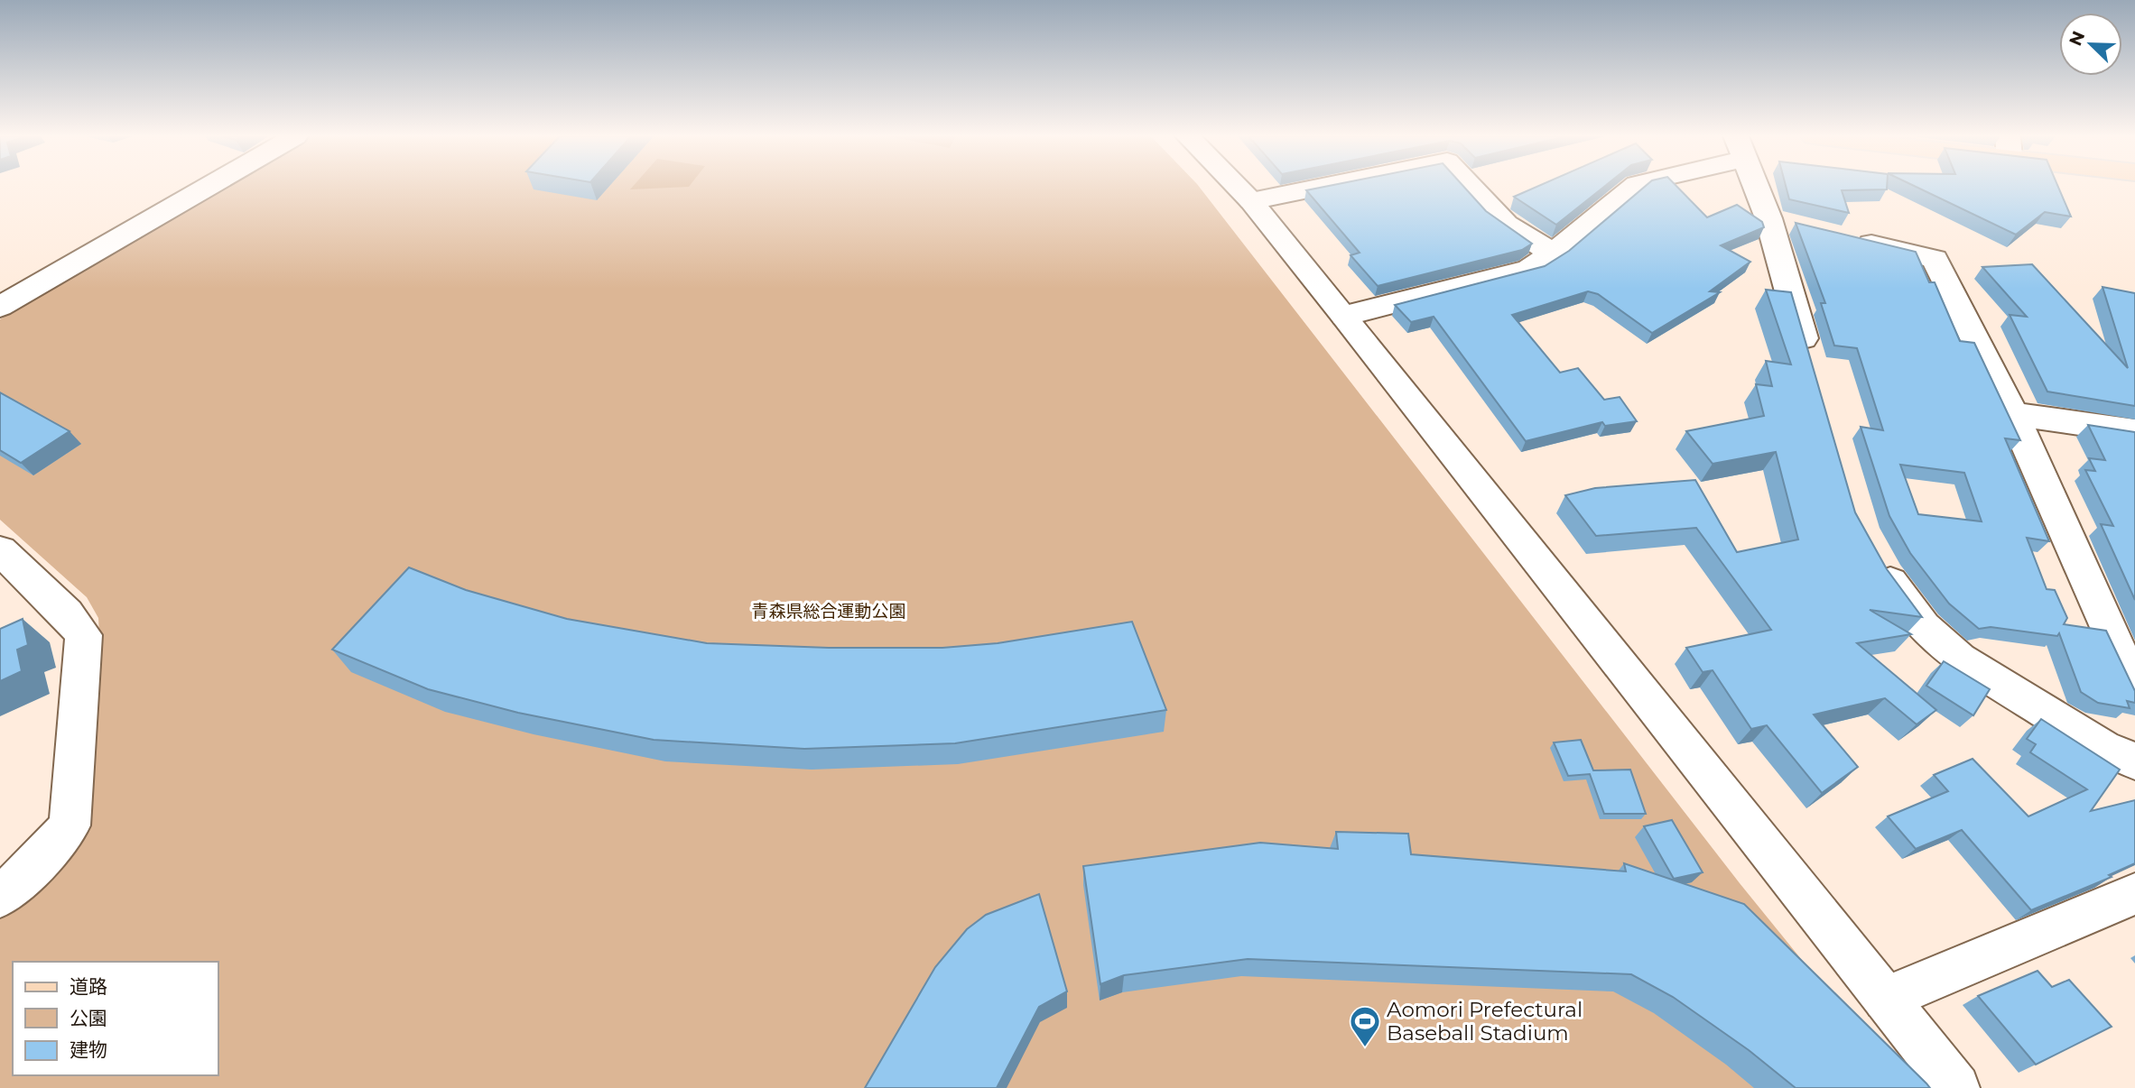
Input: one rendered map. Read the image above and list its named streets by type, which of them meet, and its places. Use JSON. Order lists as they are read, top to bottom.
{
  "parks": ["青森県総合運動公園"],
  "places": {
    "sports": ["Aomori Prefectural Baseball Stadium"]
  },
  "legend": ["道路", "公園", "建物"],
  "north": "top left"
}
